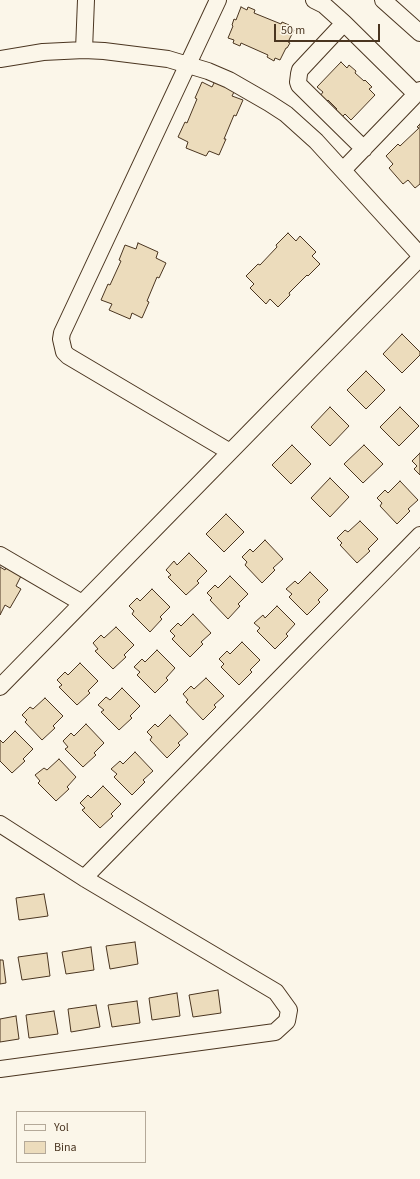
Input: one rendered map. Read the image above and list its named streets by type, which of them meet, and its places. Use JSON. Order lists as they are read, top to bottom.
{
  "legend": ["Yol", "Bina"],
  "scale_bar": "50 m"
}
